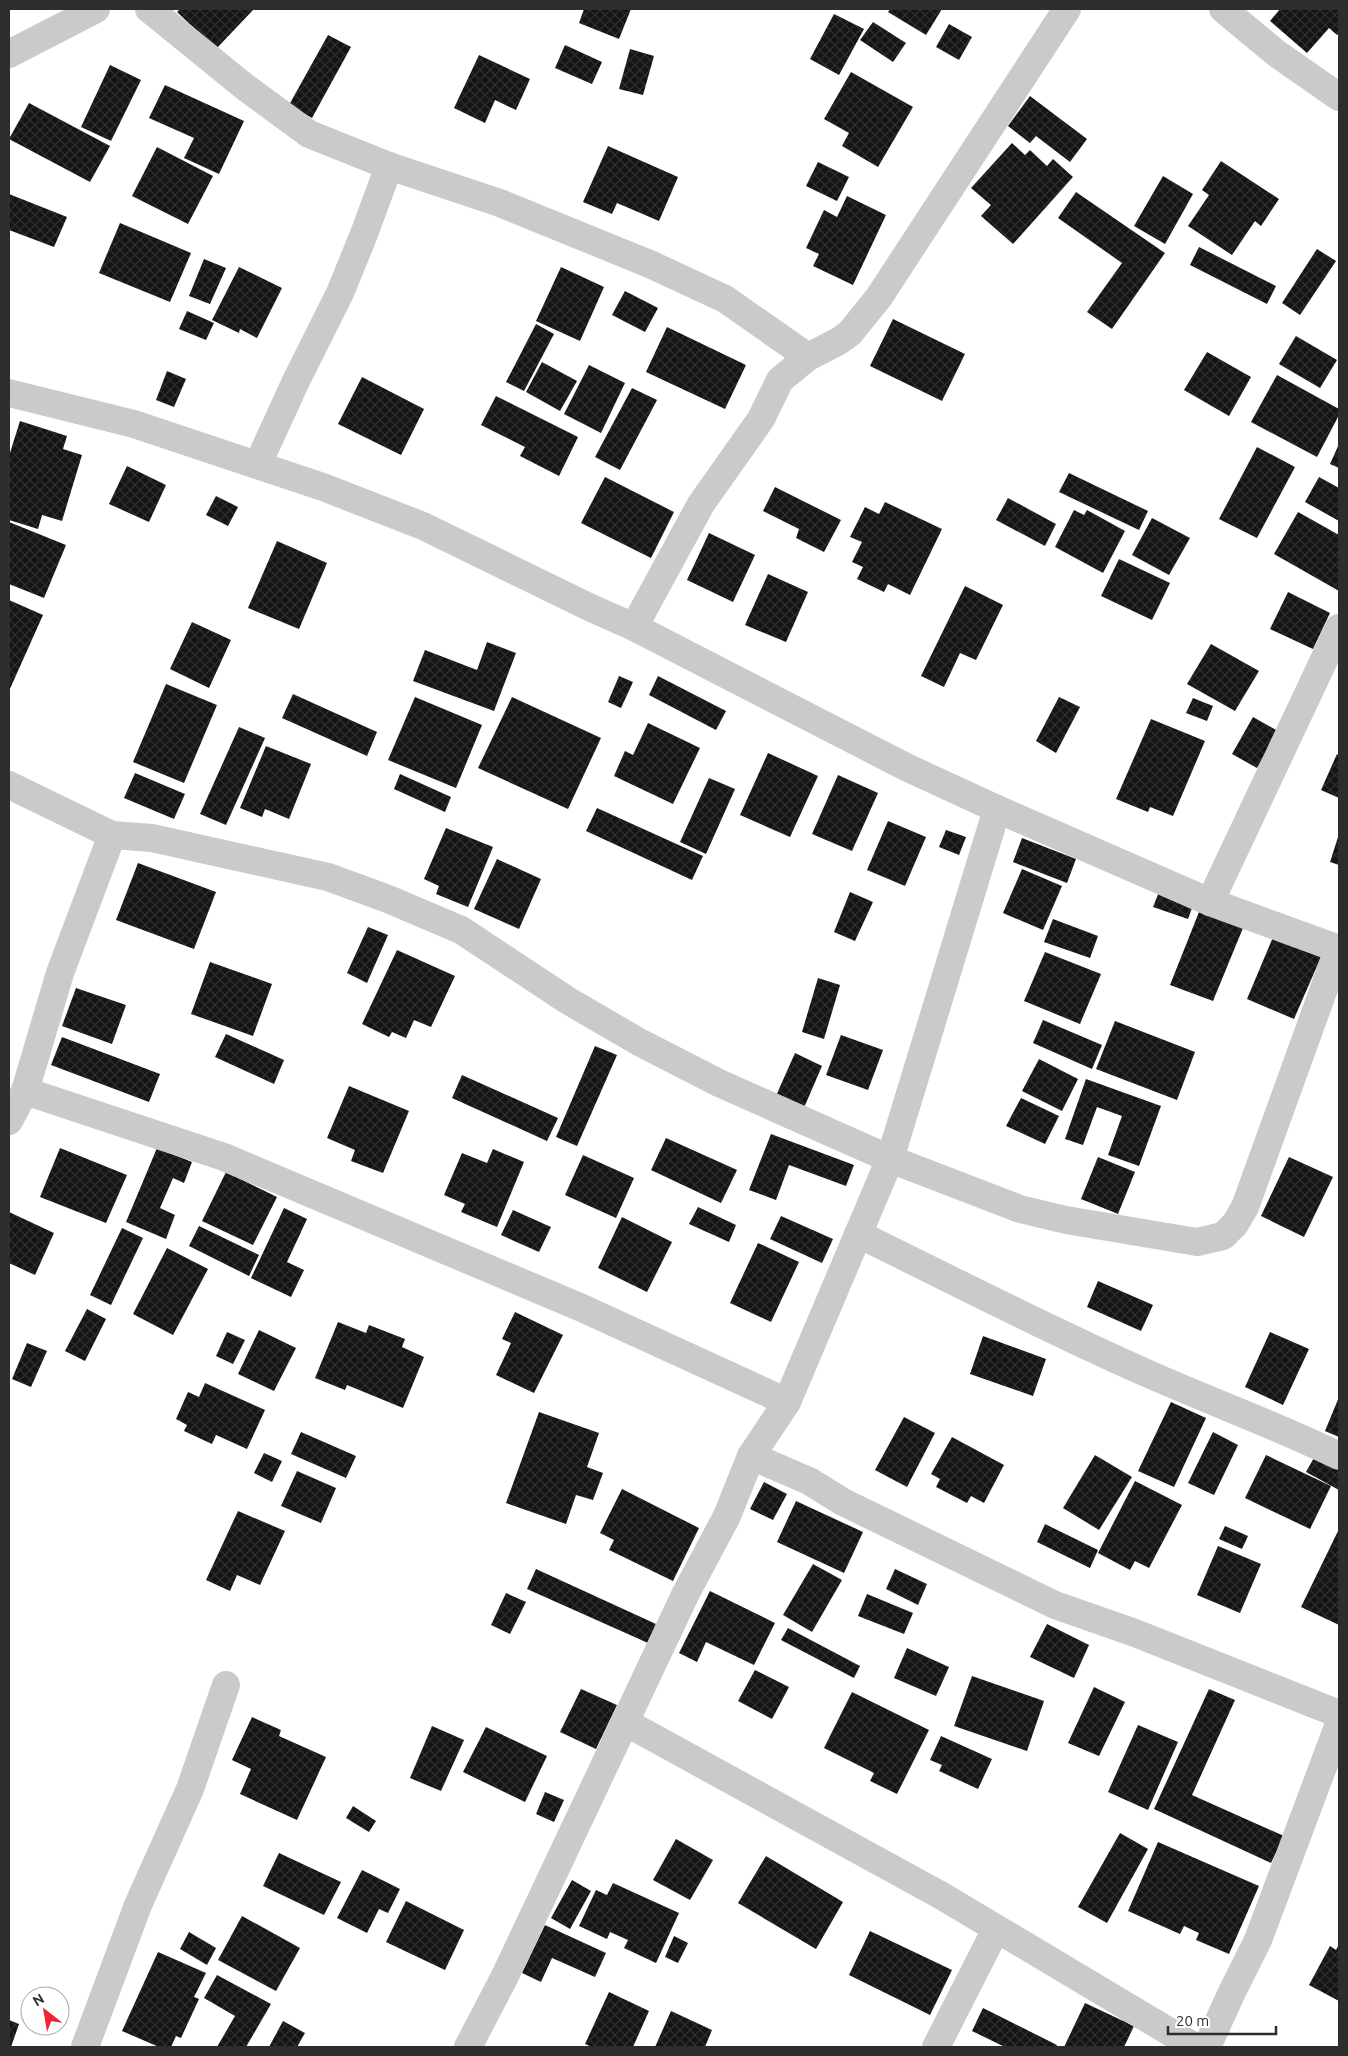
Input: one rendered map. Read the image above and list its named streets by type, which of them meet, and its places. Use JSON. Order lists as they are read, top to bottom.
{
  "scale_bar": "20 m",
  "north": "top left"
}
